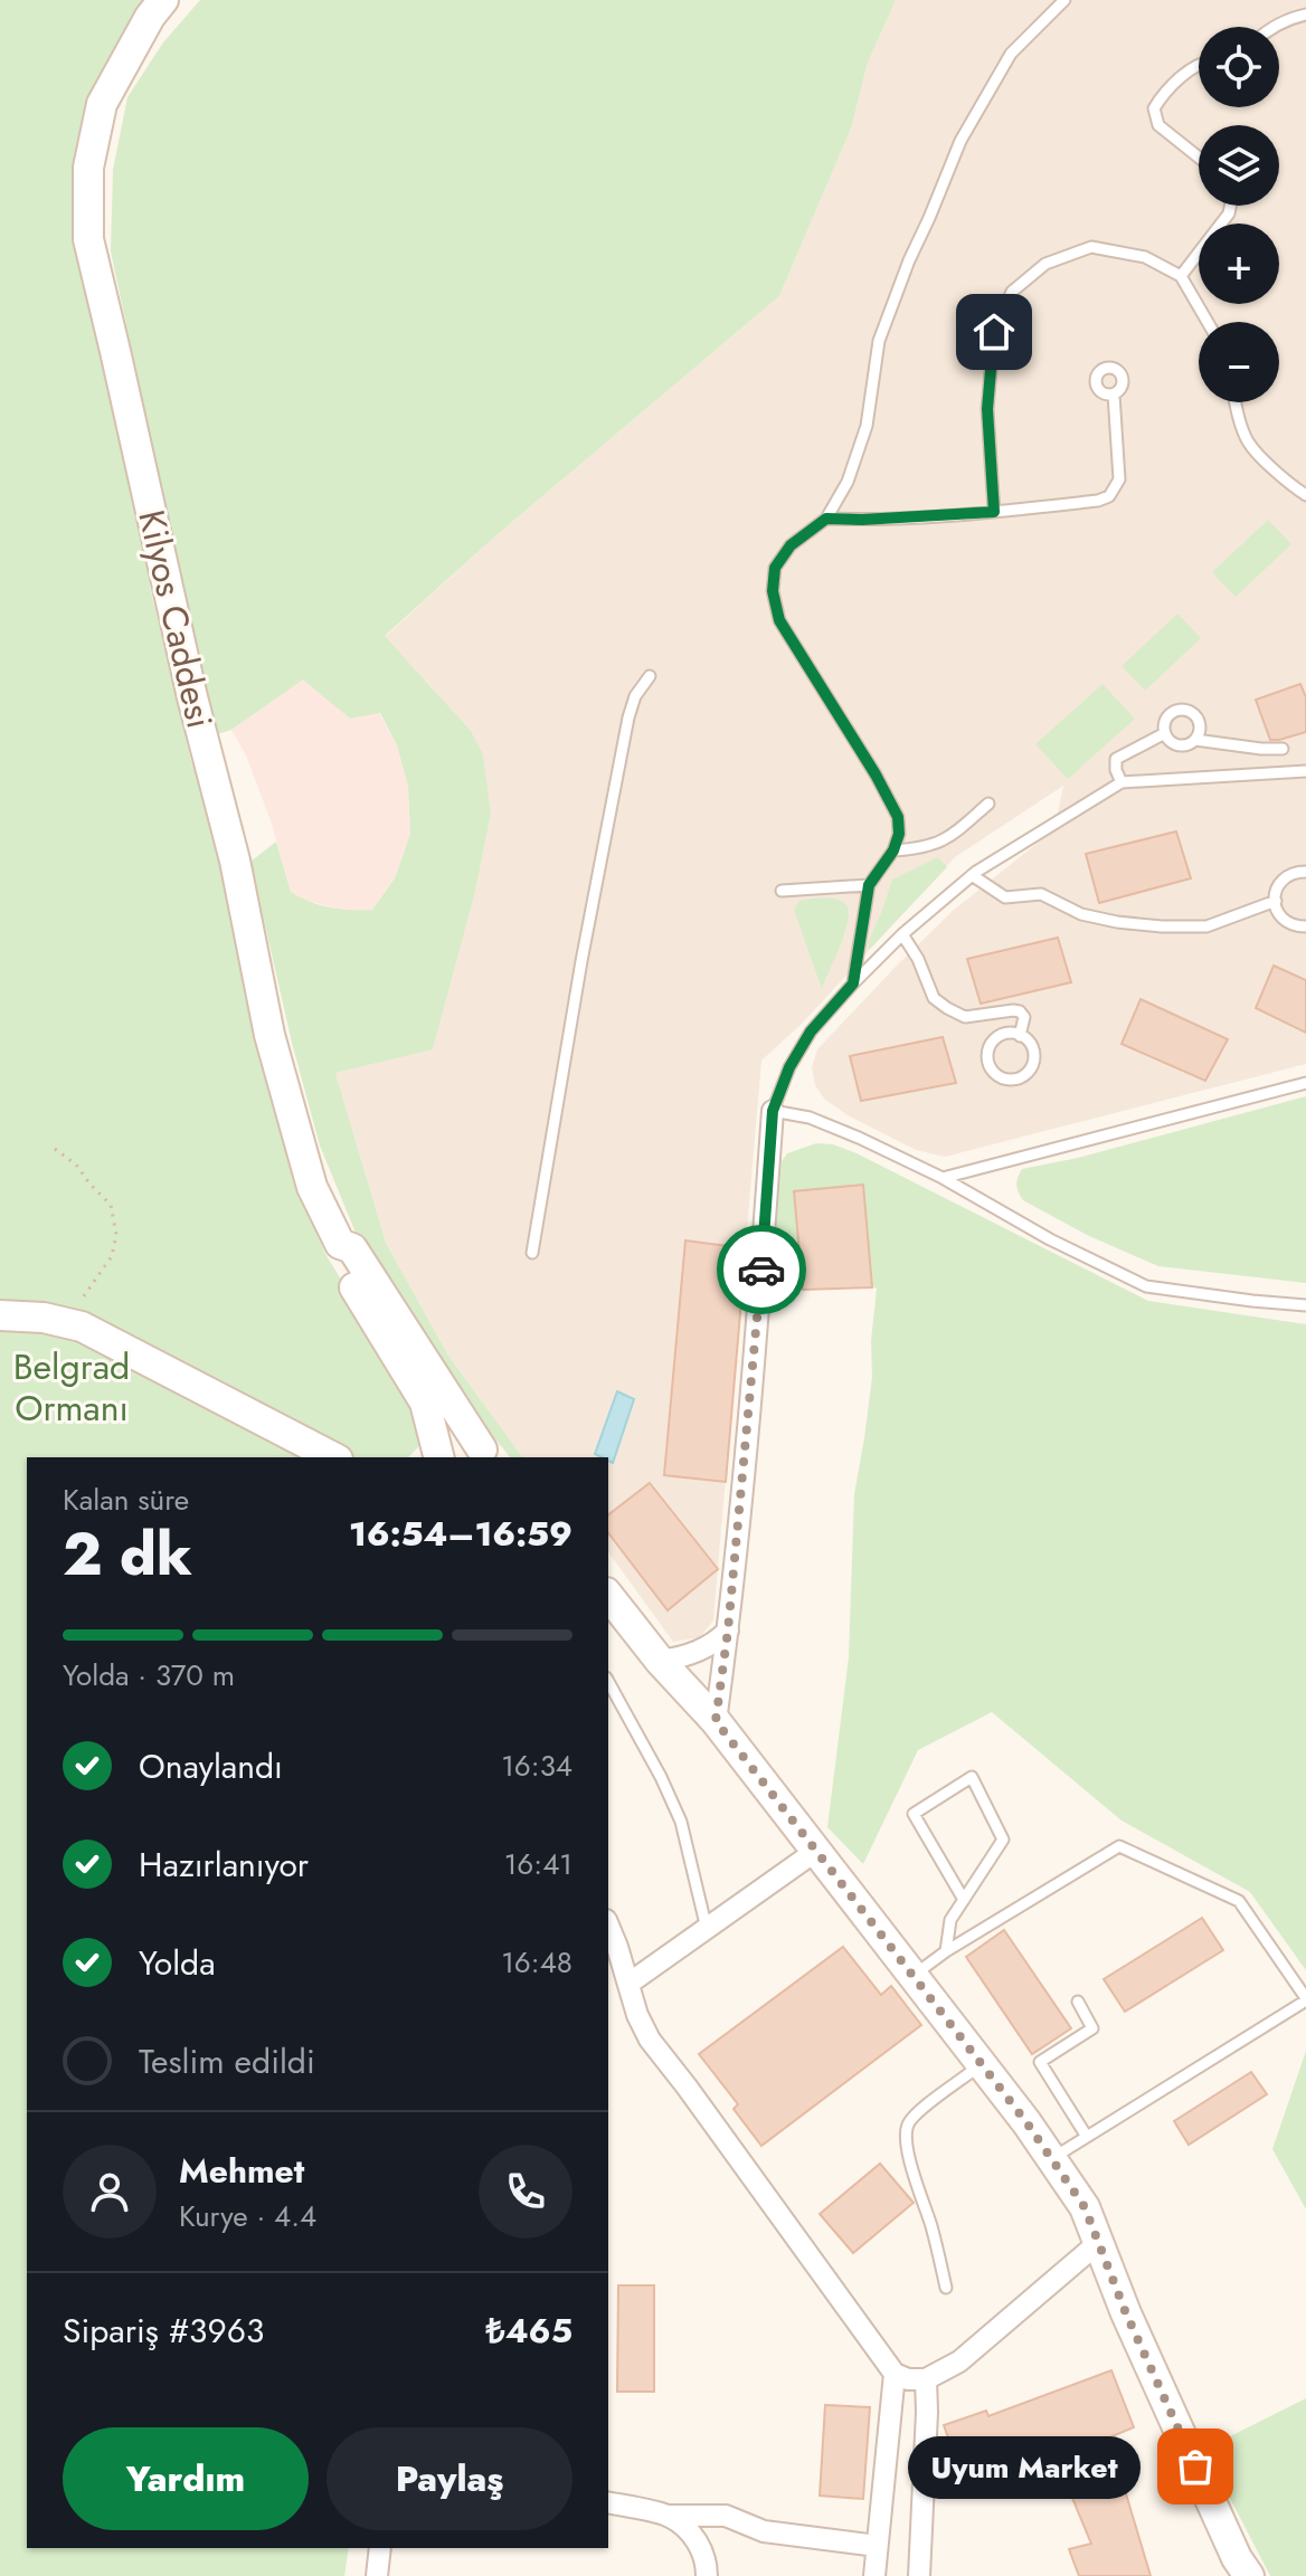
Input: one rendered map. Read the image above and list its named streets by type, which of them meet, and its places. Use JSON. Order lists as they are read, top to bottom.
{
  "streets": {
    "street": ["Kilyos Caddesi"]
  },
  "parks": ["Belgrad Ormanı"],
  "places": ["Uyum Market"],
  "page": {
    "map_buttons": ["+", "−"],
    "heading": ["2 dk", "Kalan süre", "16:54–16:59"],
    "panel": [
      "Mehmet",
      "Kurye · 4.4",
      "Sipariş #3963",
      "₺465"
    ],
    "bar": "Yolda · 370 m",
    "list": [
      ["Onaylandı", "16:34"],
      ["Hazırlanıyor", "16:41"],
      ["Yolda", "16:48"],
      "Teslim edildi"
    ],
    "buttons": ["Yardım", "Paylaş"],
    "bubble": "Uyum Market"
  }
}
